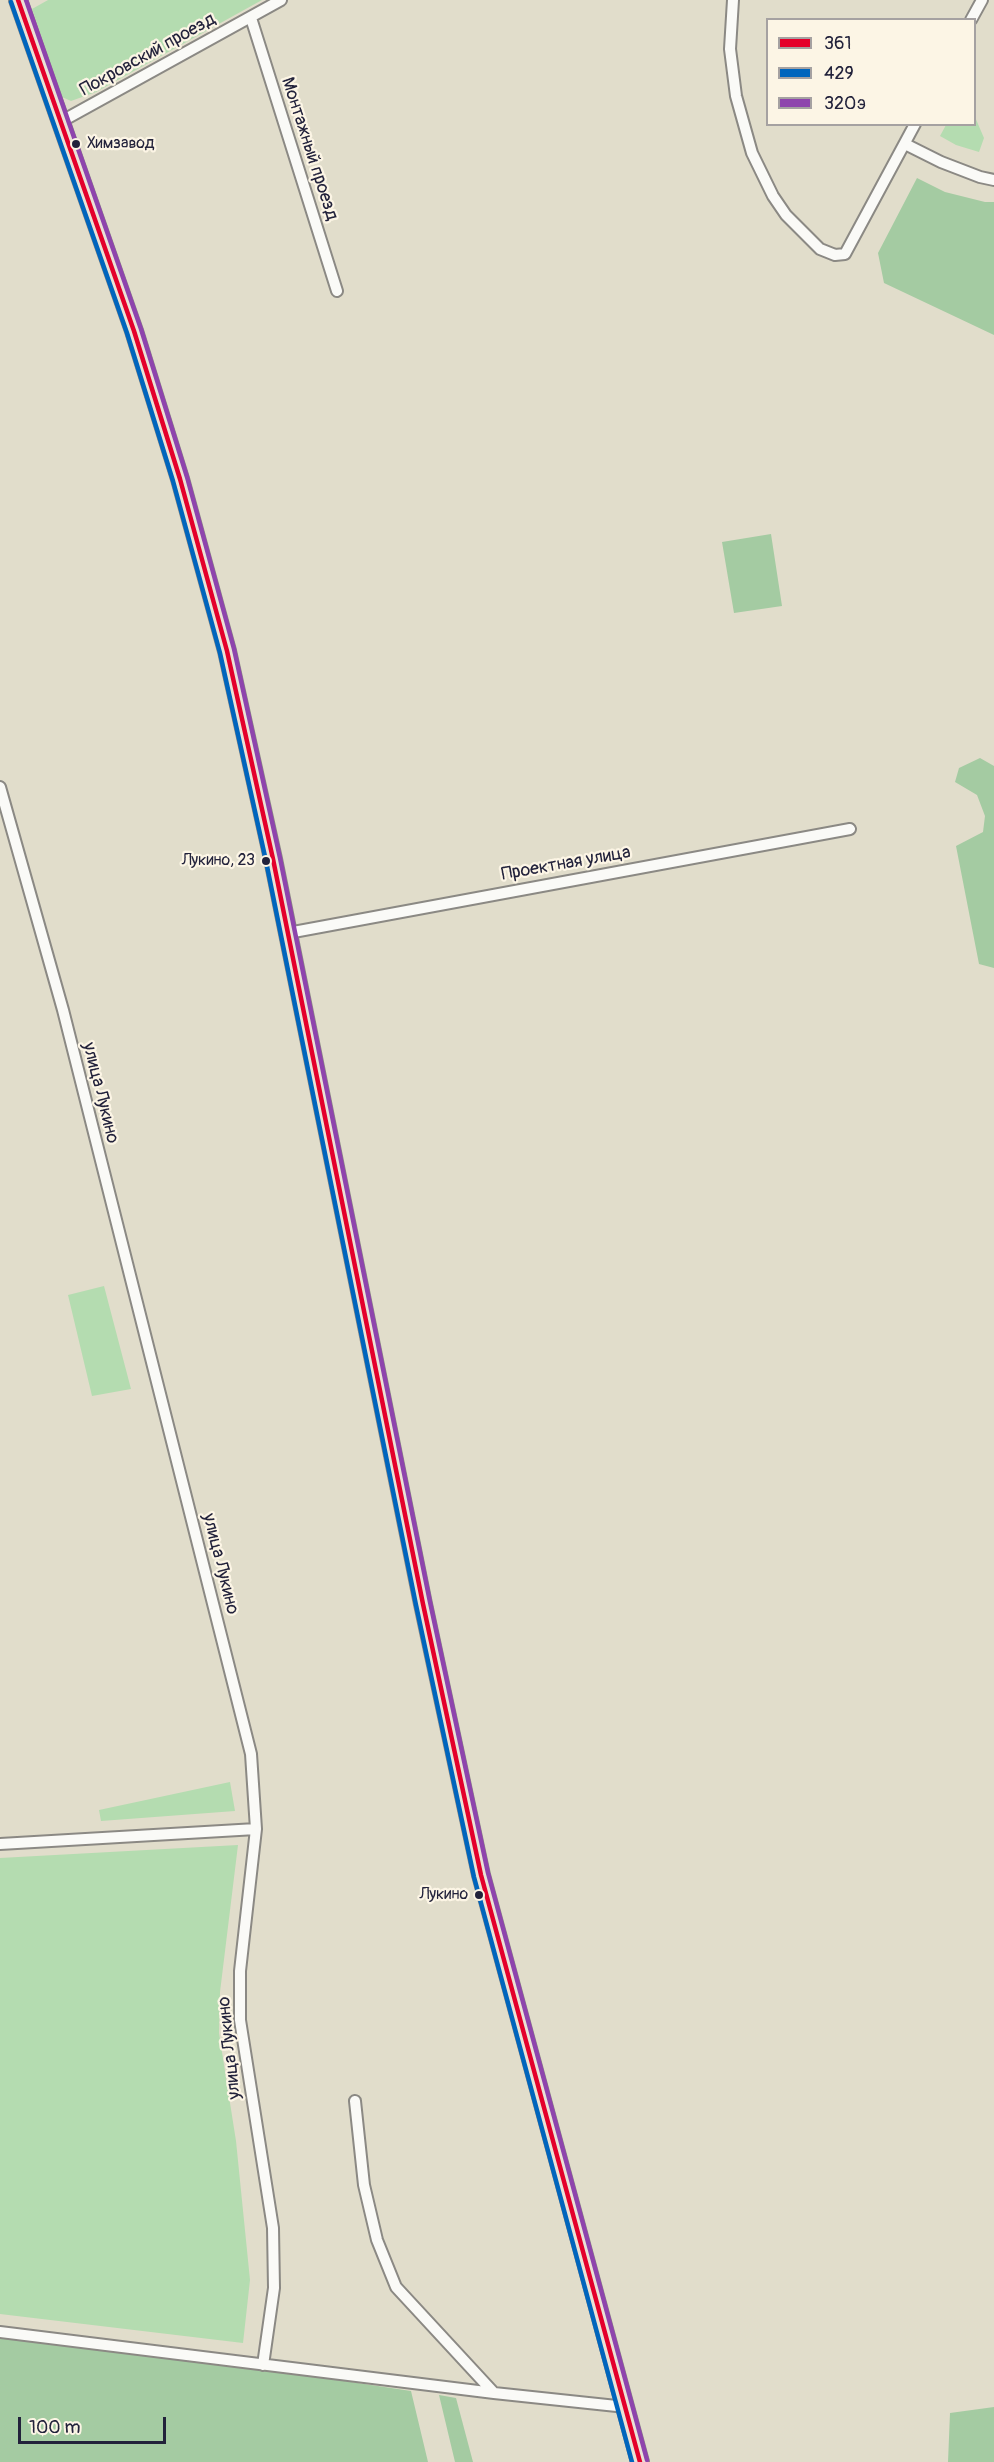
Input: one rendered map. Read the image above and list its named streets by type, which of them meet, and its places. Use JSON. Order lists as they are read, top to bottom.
{
  "streets": {
    "street": [
      "Покровский проезд",
      "Монтажный проезд",
      "Проектная улица",
      "улица Лукино"
    ]
  },
  "crossings": [
    ["Покровский проезд", "Монтажный проезд"]
  ],
  "places": ["Химзавод", "Лукино, 23", "Лукино"],
  "lines": ["transit line 361", "transit line 320э", "transit line 429"],
  "legend": ["361", "429", "320э"],
  "scale_bar": "100 m"
}
